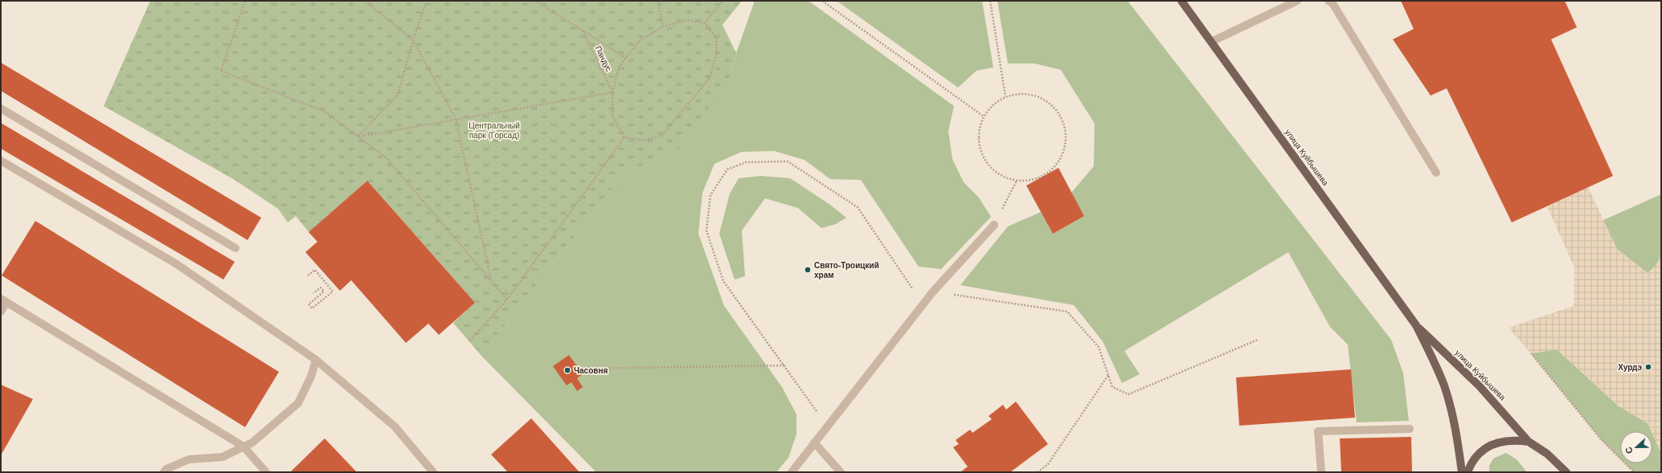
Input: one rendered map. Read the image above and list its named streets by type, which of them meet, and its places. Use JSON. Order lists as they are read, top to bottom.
{
  "streets": {
    "main road": ["улица Куйбышева"],
    "path": ["Пандус"]
  },
  "parks": ["Центральный парк (Горсад)"],
  "places": ["Свято-Троицкий храм", "Хурдэ", "Часовня"],
  "north": "left"
}
